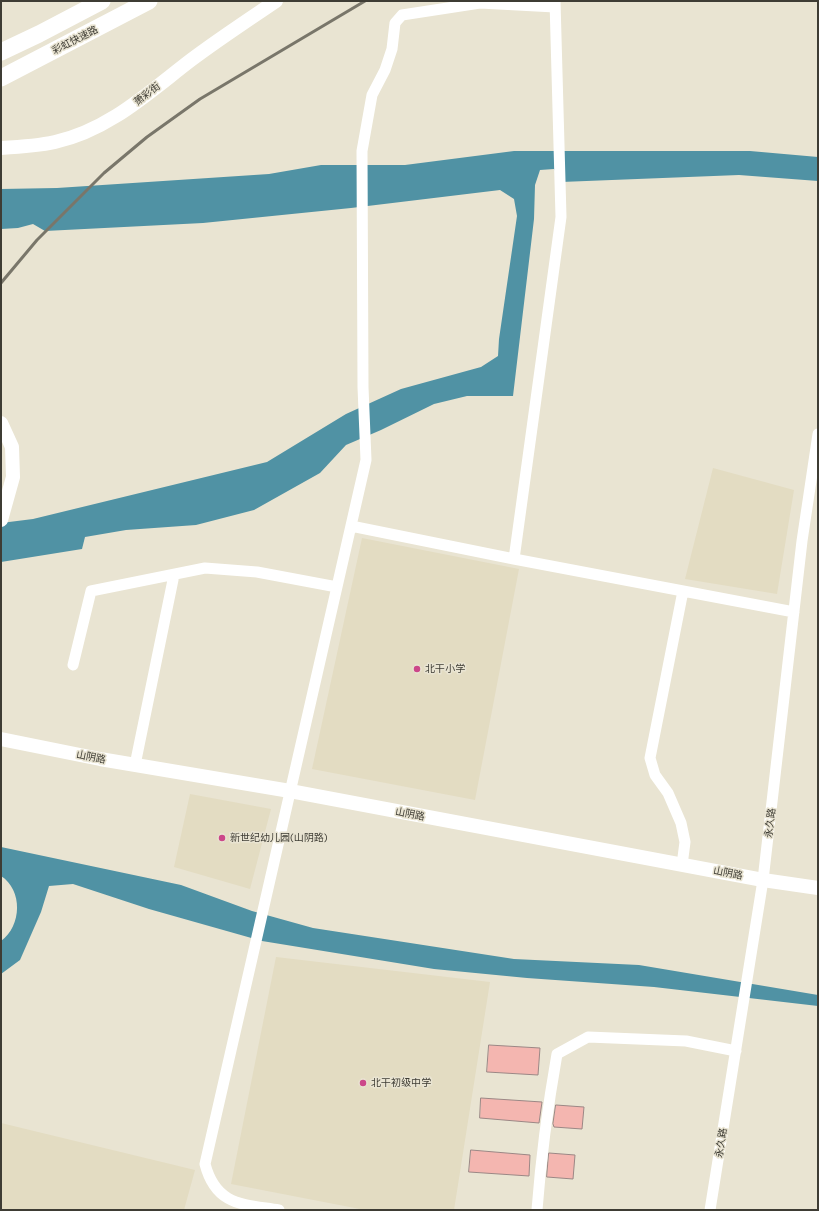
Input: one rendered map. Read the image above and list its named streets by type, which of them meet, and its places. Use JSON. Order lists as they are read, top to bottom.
{
  "streets": {
    "highway": ["彩虹快速路"],
    "main road": ["萧彩街", "山阴路"],
    "street": ["永久路"]
  },
  "crossings": [
    ["山阴路", "永久路"]
  ],
  "places": ["北干小学", "新世纪幼儿园(山阴路)", "北干初级中学"]
}
